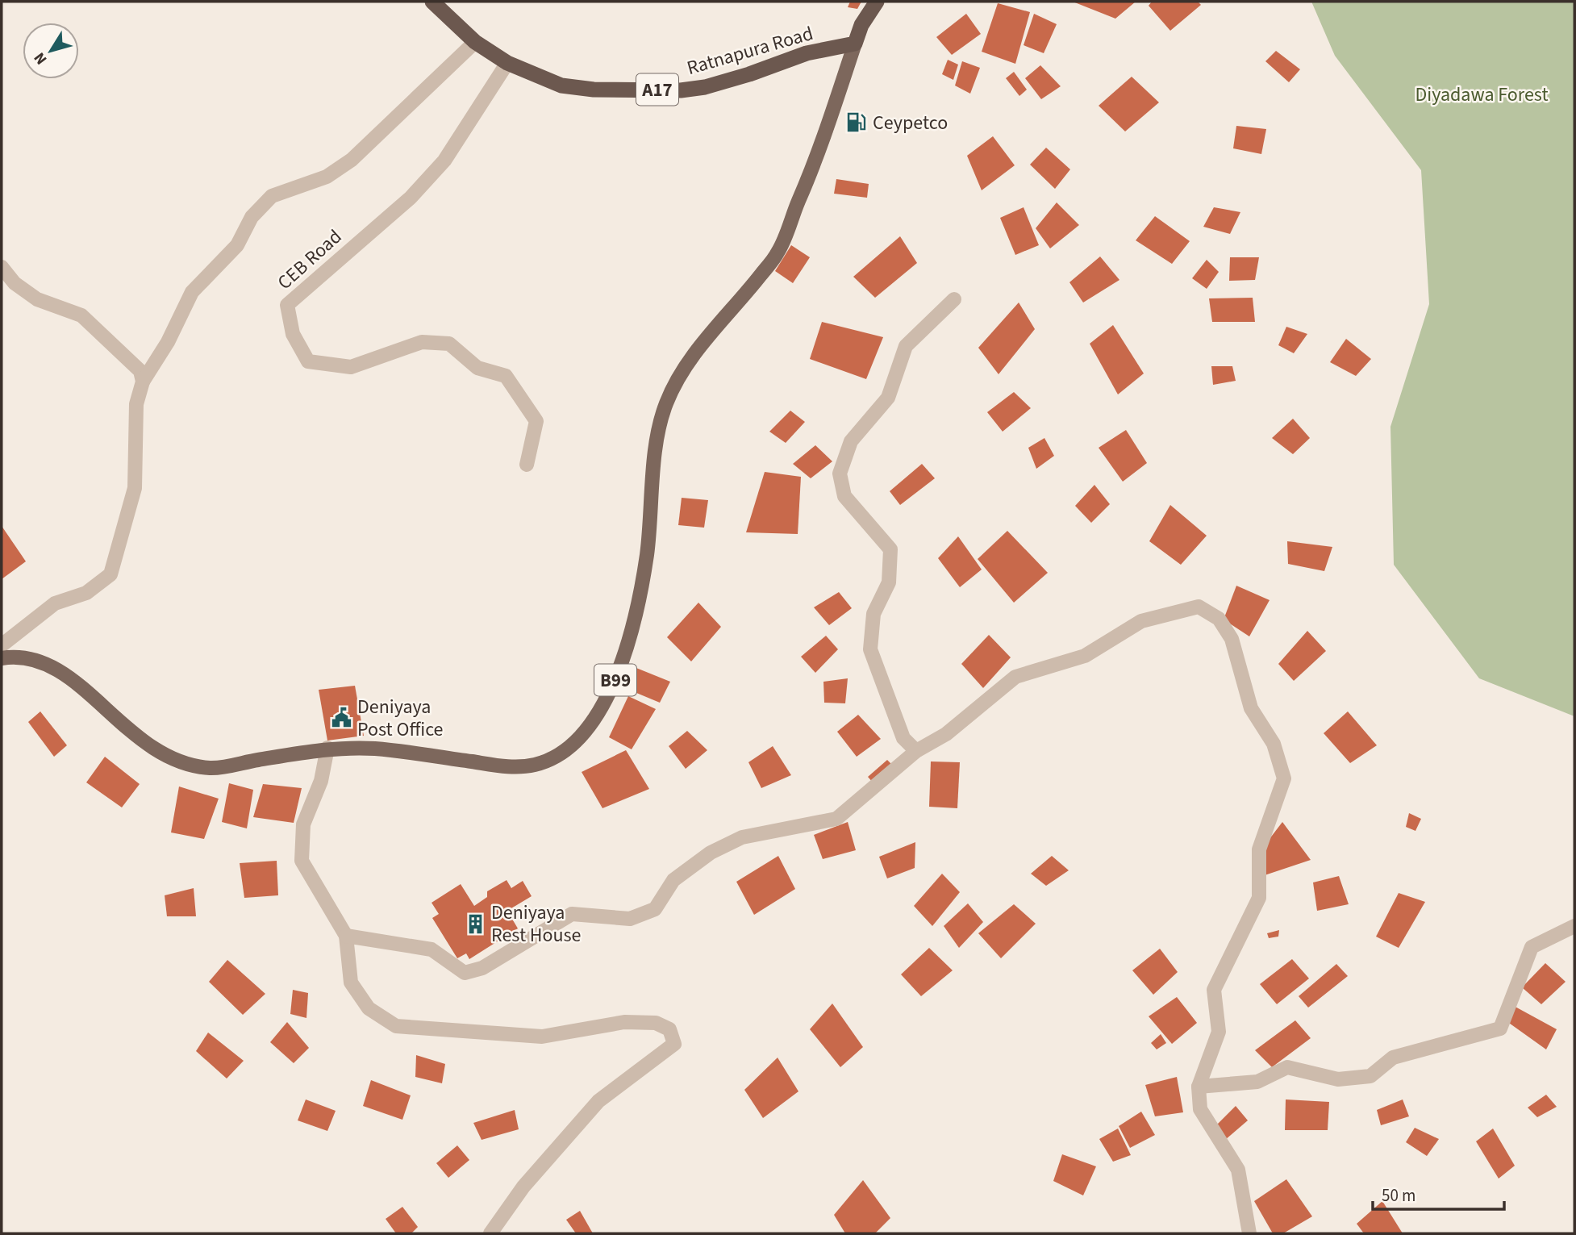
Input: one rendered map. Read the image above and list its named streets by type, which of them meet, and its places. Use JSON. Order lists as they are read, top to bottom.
{
  "streets": {
    "highway": ["Ratnapura Road", "A17"],
    "main road": ["B99"],
    "street": ["CEB Road"]
  },
  "crossings": [
    ["Ratnapura Road", "CEB Road"],
    ["Ratnapura Road", "B99"]
  ],
  "parks": ["Diyadawa Forest"],
  "places": {
    "fuel station": ["Ceypetco"],
    "public building": ["Deniyaya Post Office"],
    "building": ["Deniyaya Rest House"]
  },
  "scale_bar": "50 m",
  "north": "bottom left"
}
